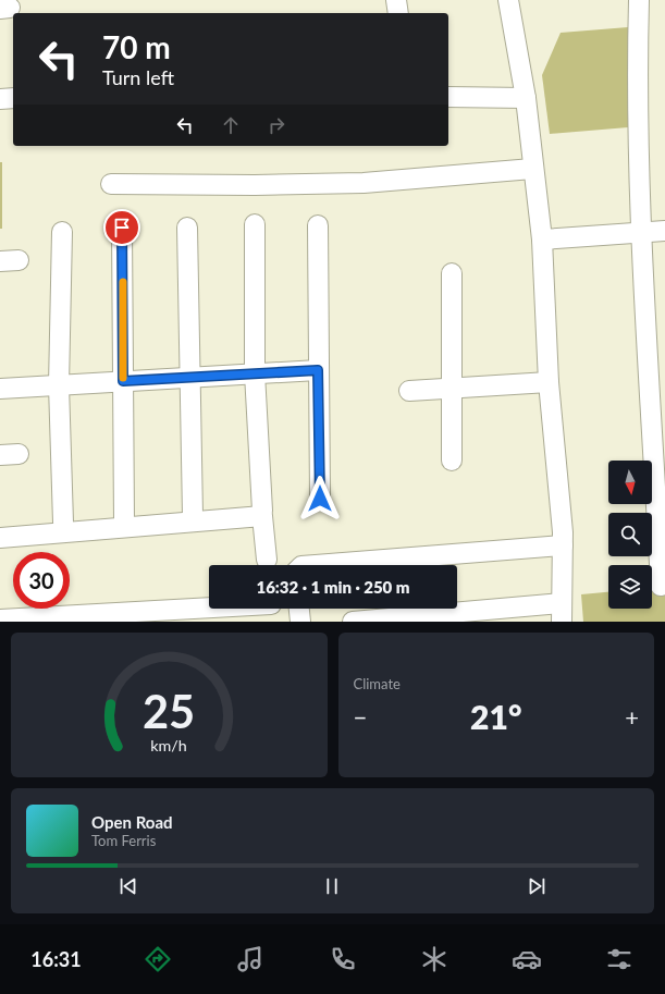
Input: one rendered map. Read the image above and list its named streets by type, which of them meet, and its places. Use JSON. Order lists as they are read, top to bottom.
{
  "north": "bottom",
  "page": {
    "turn": ["70 m", "Turn left"],
    "limit": "30",
    "trip": "16:32 · 1 min · 250 m",
    "tile": "Climate",
    "heat": ["−", "21°", "+"],
    "song": ["Open Road", "Tom Ferris"],
    "tabs": "16:31",
    "gauge": ["25", "km/h"]
  }
}
